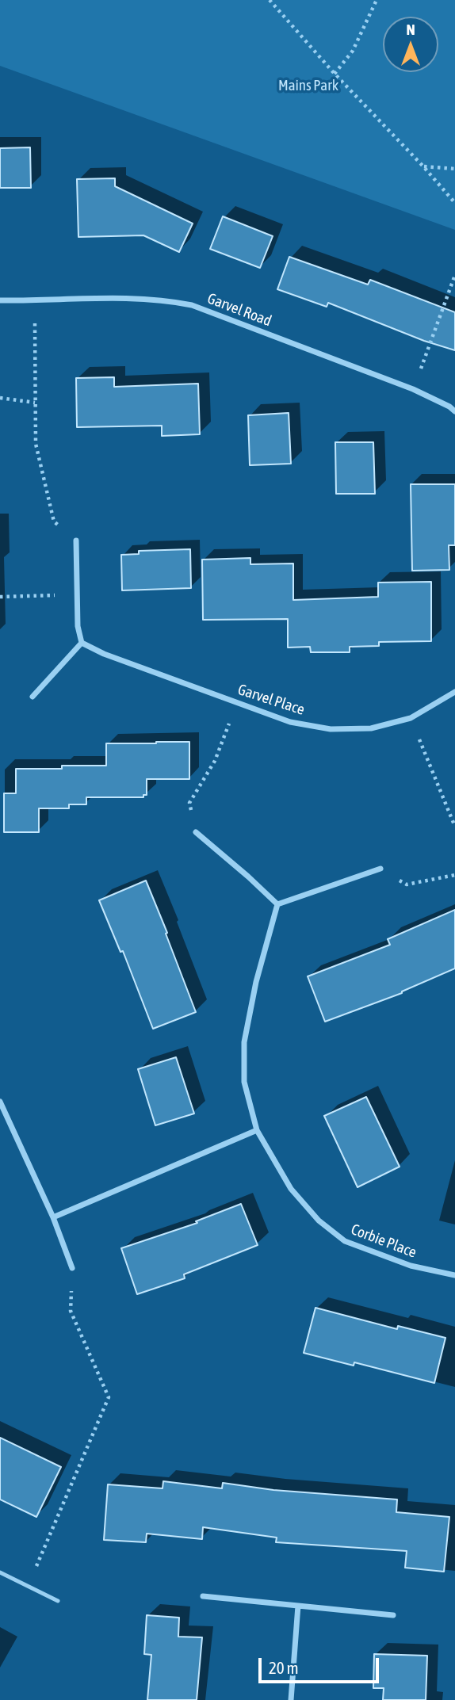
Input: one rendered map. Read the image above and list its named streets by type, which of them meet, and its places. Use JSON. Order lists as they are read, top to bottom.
{
  "streets": {
    "street": ["Garvel Road", "Garvel Place", "Corbie Place"]
  },
  "parks": ["Mains Park"],
  "scale_bar": "20 m",
  "north": "top"
}
